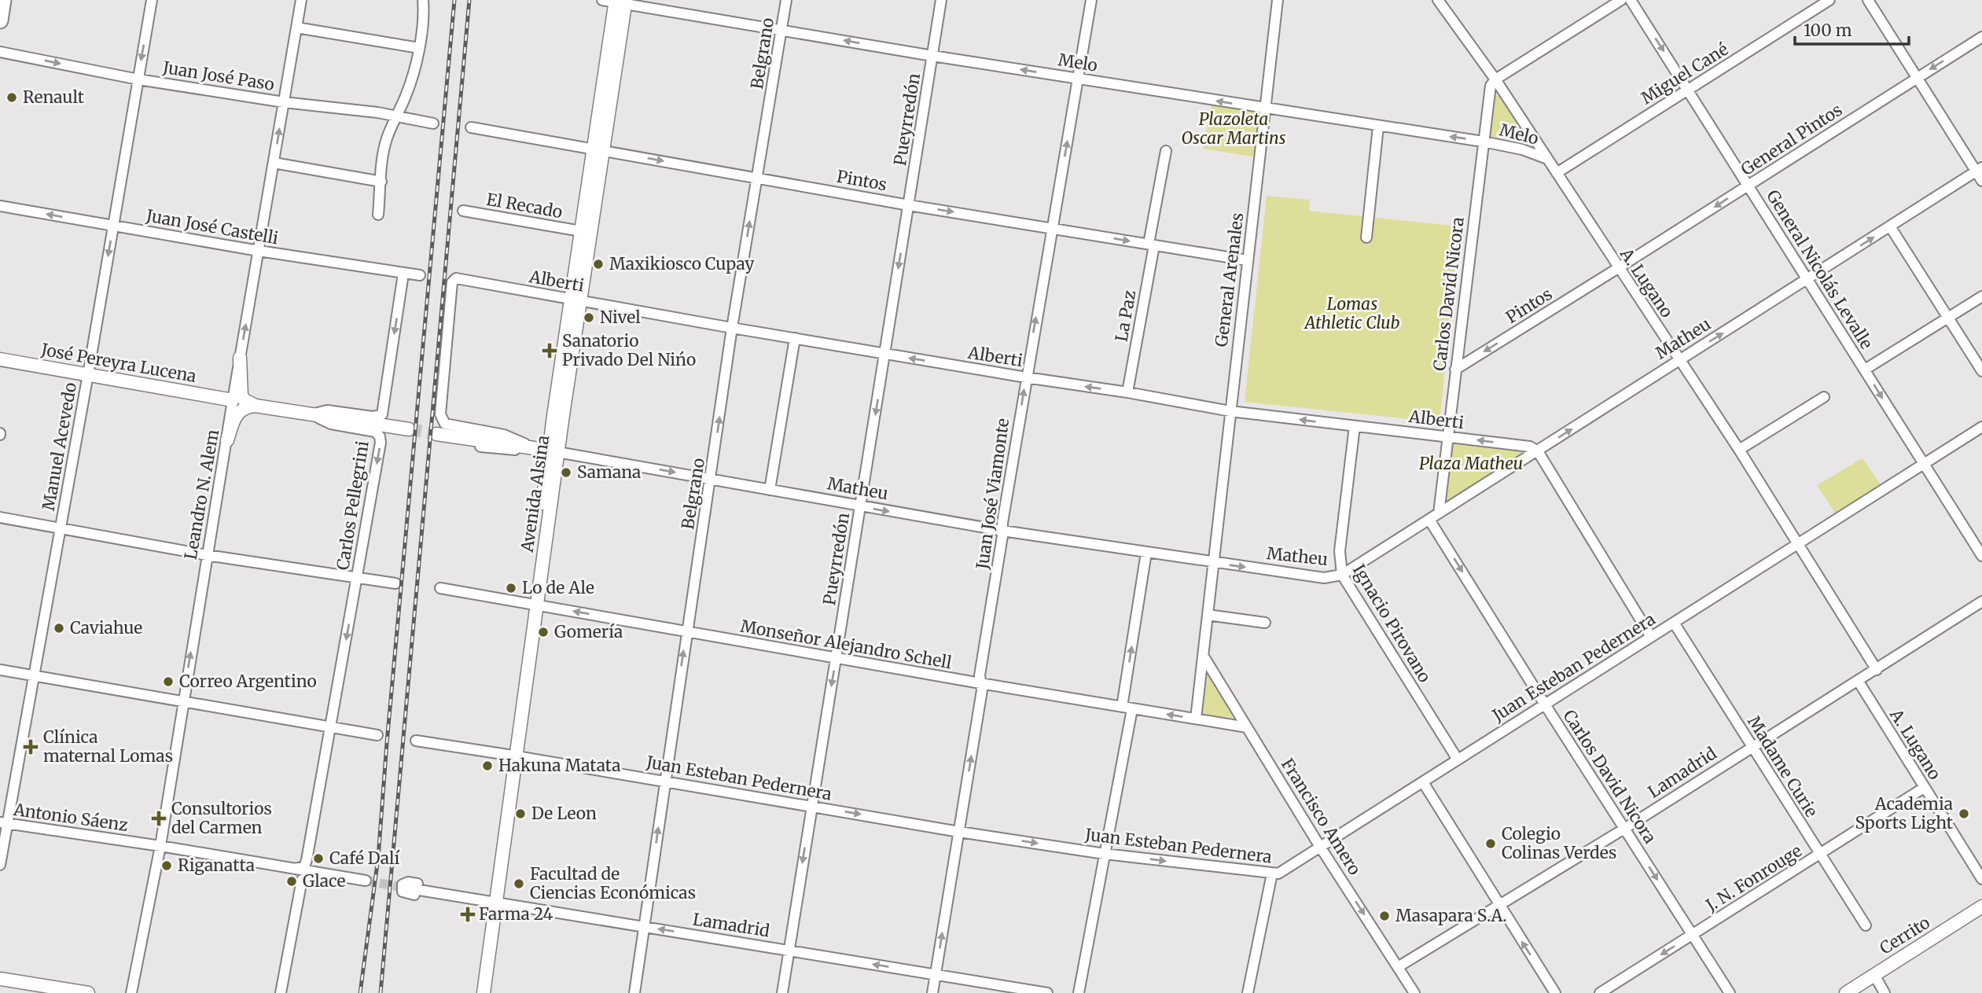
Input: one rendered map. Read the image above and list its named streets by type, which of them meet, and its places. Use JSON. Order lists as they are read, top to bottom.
{
  "streets": {
    "main road": [
      "Matheu",
      "José Pereyra Lucena",
      "Avenida Alsina",
      "Cerrito"
    ],
    "street": [
      "Belgrano",
      "Melo",
      "Miguel Cané",
      "Juan José Paso",
      "Pueyrredón",
      "General Pintos",
      "Pintos",
      "El Recado",
      "Juan José Castelli",
      "General Nicolás Levalle",
      "General Arenales",
      "Alberti",
      "A. Lugano",
      "Carlos David Nicora",
      "La Paz",
      "Manuel Acevedo",
      "Juan José Viamonte",
      "Leandro N. Alem",
      "Carlos Pellegrini",
      "Ignacio Pirovano",
      "Monseñor Alejandro Schell",
      "Juan Esteban Pedernera",
      "Madame Curie",
      "Lamadrid",
      "Francisco Amero",
      "Antonio Sáenz",
      "J. N. Fonrouge"
    ]
  },
  "crossings": [
    ["Belgrano", "Melo"],
    ["Belgrano", "Pintos"],
    ["Belgrano", "Alberti"],
    ["Belgrano", "Matheu"],
    ["Belgrano", "Monseñor Alejandro Schell"],
    ["Belgrano", "Juan Esteban Pedernera"],
    ["Belgrano", "Lamadrid"],
    ["Melo", "Pueyrredón"],
    ["Melo", "General Arenales"],
    ["Melo", "A. Lugano"],
    ["Melo", "Carlos David Nicora"],
    ["Melo", "Avenida Alsina"],
    ["Melo", "Juan José Viamonte"],
    ["Miguel Cané", "General Nicolás Levalle"],
    ["Miguel Cané", "A. Lugano"],
    ["Juan José Paso", "Manuel Acevedo"],
    ["Juan José Paso", "Leandro N. Alem"],
    ["Pueyrredón", "Pintos"],
    ["Pueyrredón", "Alberti"],
    ["Pueyrredón", "Matheu"],
    ["Pueyrredón", "Monseñor Alejandro Schell"],
    ["Pueyrredón", "Juan Esteban Pedernera"],
    ["Pueyrredón", "Lamadrid"],
    ["General Pintos", "Pintos"],
    ["General Pintos", "General Nicolás Levalle"],
    ["General Pintos", "A. Lugano"],
    ["Pintos", "General Arenales"],
    ["Pintos", "A. Lugano"],
    ["Pintos", "Carlos David Nicora"],
    ["Pintos", "La Paz"],
    ["Pintos", "Avenida Alsina"],
    ["Pintos", "Juan José Viamonte"],
    ["El Recado", "Avenida Alsina"],
    ["Juan José Castelli", "Manuel Acevedo"],
    ["Juan José Castelli", "Leandro N. Alem"],
    ["General Nicolás Levalle", "Matheu"],
    ["General Nicolás Levalle", "Juan Esteban Pedernera"],
    ["General Arenales", "Alberti"],
    ["General Arenales", "Matheu"],
    ["Alberti", "Carlos David Nicora"],
    ["Alberti", "La Paz"],
    ["Alberti", "Matheu"],
    ["Alberti", "Avenida Alsina"],
    ["Alberti", "Juan José Viamonte"],
    ["Alberti", "Ignacio Pirovano"],
    ["A. Lugano", "Carlos David Nicora"],
    ["A. Lugano", "Matheu"],
    ["A. Lugano", "Juan Esteban Pedernera"],
    ["A. Lugano", "Lamadrid"],
    ["A. Lugano", "J. N. Fonrouge"],
    ["Carlos David Nicora", "Matheu"],
    ["Carlos David Nicora", "Juan Esteban Pedernera"],
    ["Carlos David Nicora", "Lamadrid"],
    ["Carlos David Nicora", "J. N. Fonrouge"],
    ["Matheu", "Avenida Alsina"],
    ["Matheu", "Juan José Viamonte"],
    ["Matheu", "Ignacio Pirovano"],
    ["José Pereyra Lucena", "Manuel Acevedo"],
    ["José Pereyra Lucena", "Leandro N. Alem"],
    ["Manuel Acevedo", "Antonio Sáenz"],
    ["Avenida Alsina", "Monseñor Alejandro Schell"],
    ["Avenida Alsina", "Juan Esteban Pedernera"],
    ["Avenida Alsina", "Lamadrid"],
    ["Juan José Viamonte", "Monseñor Alejandro Schell"],
    ["Juan José Viamonte", "Juan Esteban Pedernera"],
    ["Juan José Viamonte", "Lamadrid"],
    ["Leandro N. Alem", "Antonio Sáenz"],
    ["Ignacio Pirovano", "Juan Esteban Pedernera"],
    ["Monseñor Alejandro Schell", "Francisco Amero"],
    ["Juan Esteban Pedernera", "Madame Curie"],
    ["Juan Esteban Pedernera", "Francisco Amero"],
    ["Madame Curie", "Lamadrid"],
    ["Madame Curie", "J. N. Fonrouge"],
    ["Lamadrid", "Francisco Amero"]
  ],
  "one_way": [
    "Belgrano",
    "Melo",
    "Pueyrredón",
    "General Pintos",
    "Alberti",
    "Matheu",
    "Juan José Viamonte",
    "Carlos Pellegrini",
    "Francisco Amero"
  ],
  "parks": ["Plazoleta Oscar Martins", "Lomas Athletic Club", "Plaza Matheu"],
  "places": {
    "other": [
      "Renault",
      "Maxikiosco Cupay",
      "Nivel",
      "Samana",
      "Lo de Ale",
      "Caviahue",
      "Gomería",
      "Correo Argentino",
      "Hakuna Matata",
      "De Leon",
      "Academia Sports Light",
      "Colegio Colinas Verdes",
      "Café Dalí",
      "Riganatta",
      "Glace",
      "Facultad de Ciencias Económicas",
      "Masapara S.A."
    ],
    "health": [
      "Sanatorio Privado Del Nińo",
      "Clínica maternal Lomas",
      "Consultorios del Carmen",
      "Farma 24"
    ]
  },
  "scale_bar": "100 m"
}
